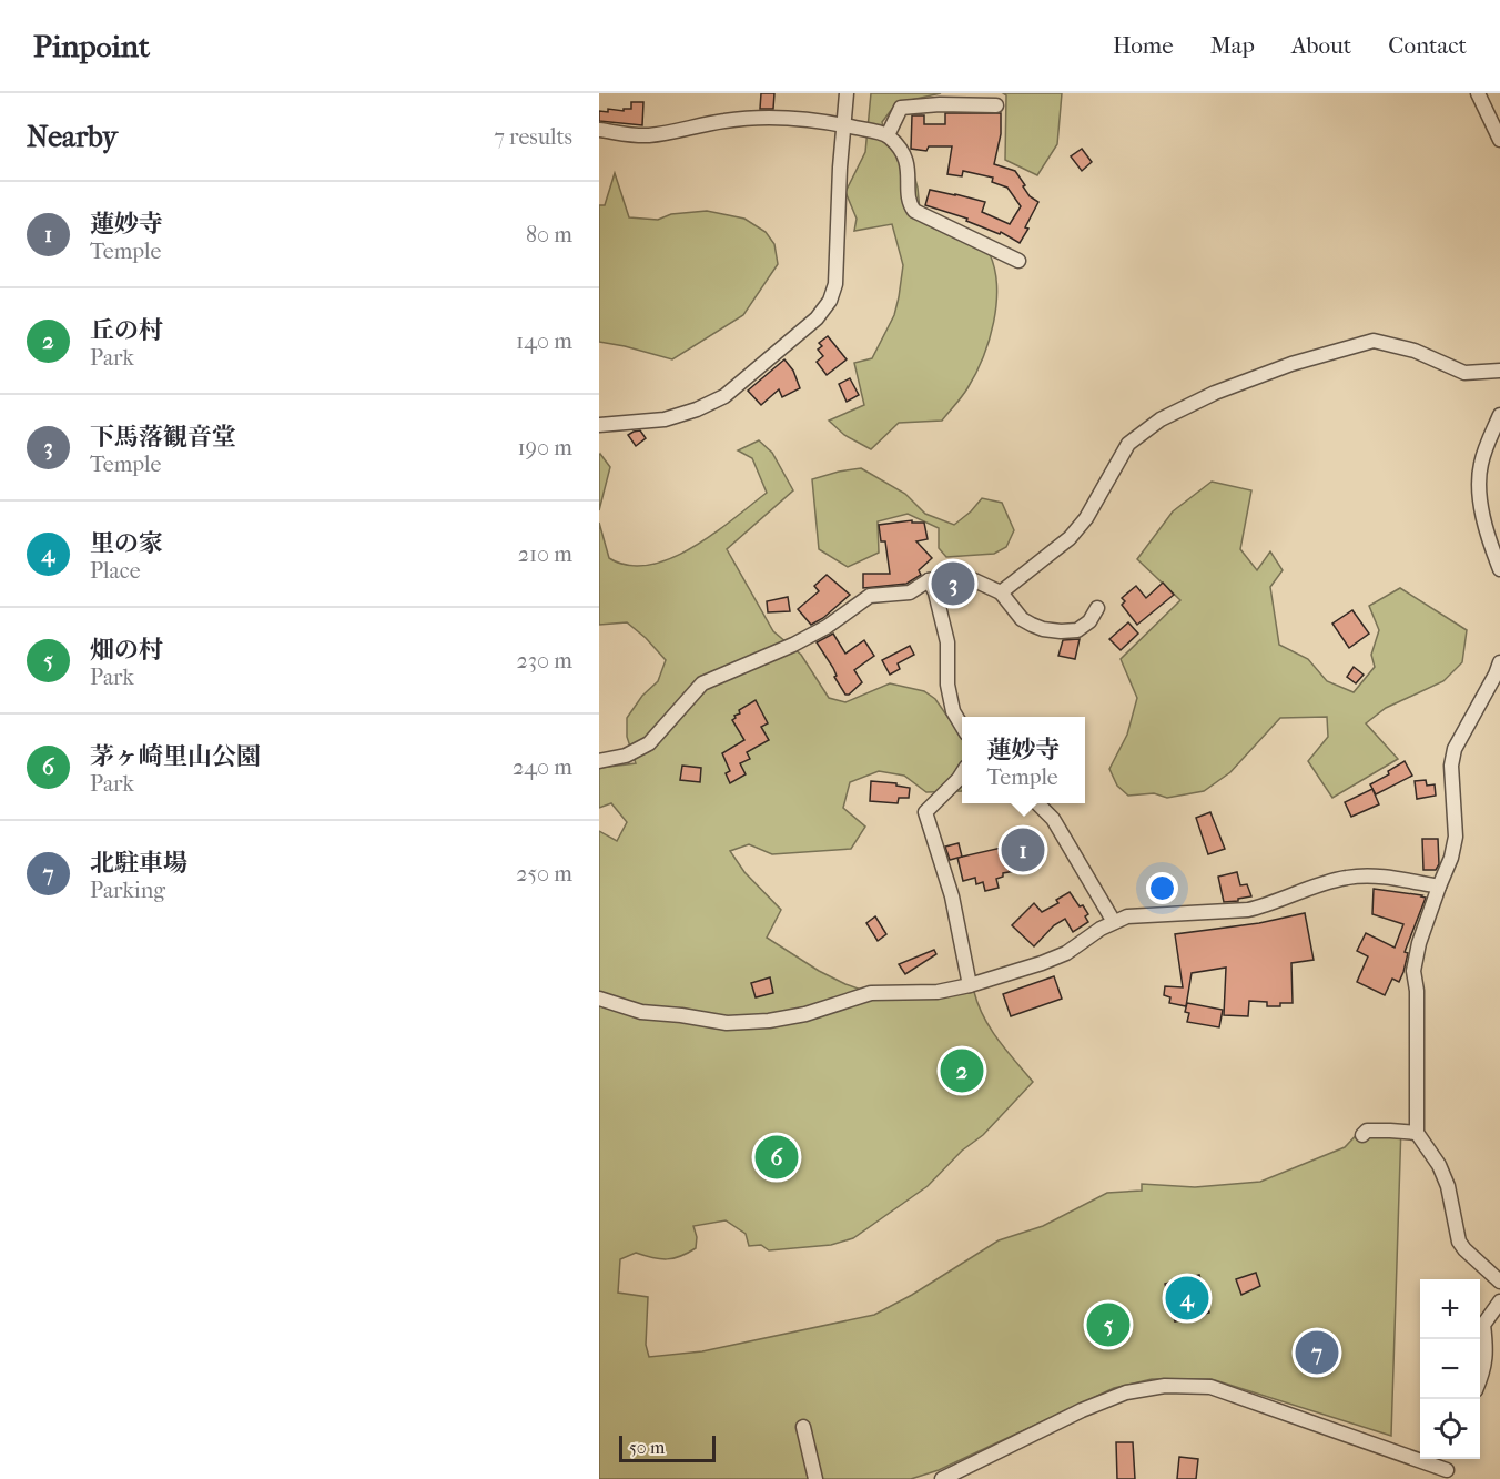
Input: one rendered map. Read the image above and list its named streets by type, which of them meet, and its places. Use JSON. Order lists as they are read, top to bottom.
{
  "scale_bar": "50 m",
  "page": {
    "header": "Pinpoint",
    "nav": [
      "Home",
      "Map",
      "About",
      "Contact"
    ],
    "heading": ["Nearby", "7 results"],
    "list": [
      {
        "mark": "1",
        "name": "蓮妙寺",
        "note": "Temple",
        "value": "80 m"
      },
      {
        "mark": "2",
        "name": "丘の村",
        "note": "Park",
        "value": "140 m"
      },
      {
        "mark": "3",
        "name": "下馬落観音堂",
        "note": "Temple",
        "value": "190 m"
      },
      {
        "mark": "4",
        "name": "里の家",
        "note": "Place",
        "value": "210 m"
      },
      {
        "mark": "5",
        "name": "畑の村",
        "note": "Park",
        "value": "230 m"
      },
      {
        "mark": "6",
        "name": "茅ヶ崎里山公園",
        "note": "Park",
        "value": "240 m"
      },
      {
        "mark": "7",
        "name": "北駐車場",
        "note": "Parking",
        "value": "250 m"
      }
    ],
    "pins": [
      "3",
      "1",
      "2",
      "6",
      "4",
      "5",
      "7"
    ],
    "popup": ["蓮妙寺", "Temple"],
    "map_buttons": ["+", "−"],
    "scale": "50 m"
  }
}
